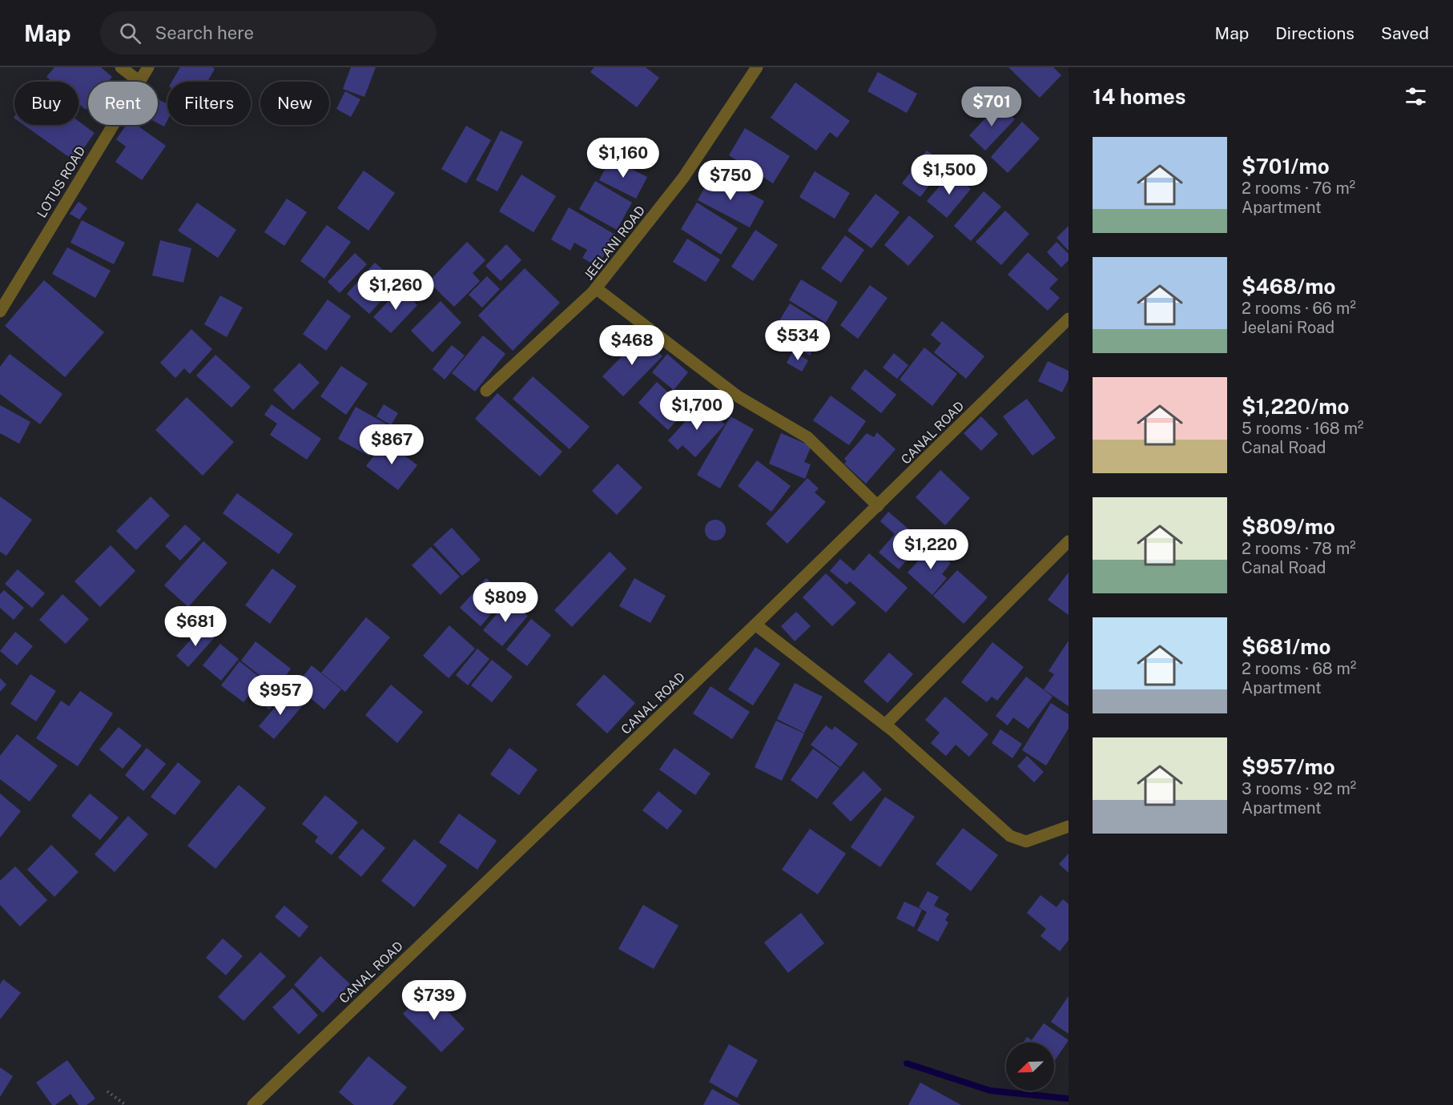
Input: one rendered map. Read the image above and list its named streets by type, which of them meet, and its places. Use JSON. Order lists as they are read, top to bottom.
{
  "streets": {
    "street": ["LOTUS ROAD", "JEELANI ROAD", "CANAL ROAD"]
  },
  "north": "bottom left",
  "page": {
    "header": "Map",
    "search": "Search here",
    "nav": ["Map", "Directions", "Saved"],
    "heading": "14 homes",
    "chip": [
      "Buy",
      "Rent",
      "Filters",
      "New"
    ],
    "price": [
      "$701",
      "$1,160",
      "$1,500",
      "$750",
      "$1,260",
      "$534",
      "$468",
      "$1,700",
      "$867",
      "$1,220",
      "$809",
      "$681",
      "$957",
      "$739"
    ],
    "list": [
      {
        "name": "$701/mo",
        "note": "2 rooms · 76 m² · Apartment"
      },
      {
        "name": "$468/mo",
        "note": "2 rooms · 66 m² · Jeelani Road"
      },
      {
        "name": "$1,220/mo",
        "note": "5 rooms · 168 m² · Canal Road"
      },
      {
        "name": "$809/mo",
        "note": "2 rooms · 78 m² · Canal Road"
      },
      {
        "name": "$681/mo",
        "note": "2 rooms · 68 m² · Apartment"
      },
      {
        "name": "$957/mo",
        "note": "3 rooms · 92 m² · Apartment"
      }
    ]
  }
}
